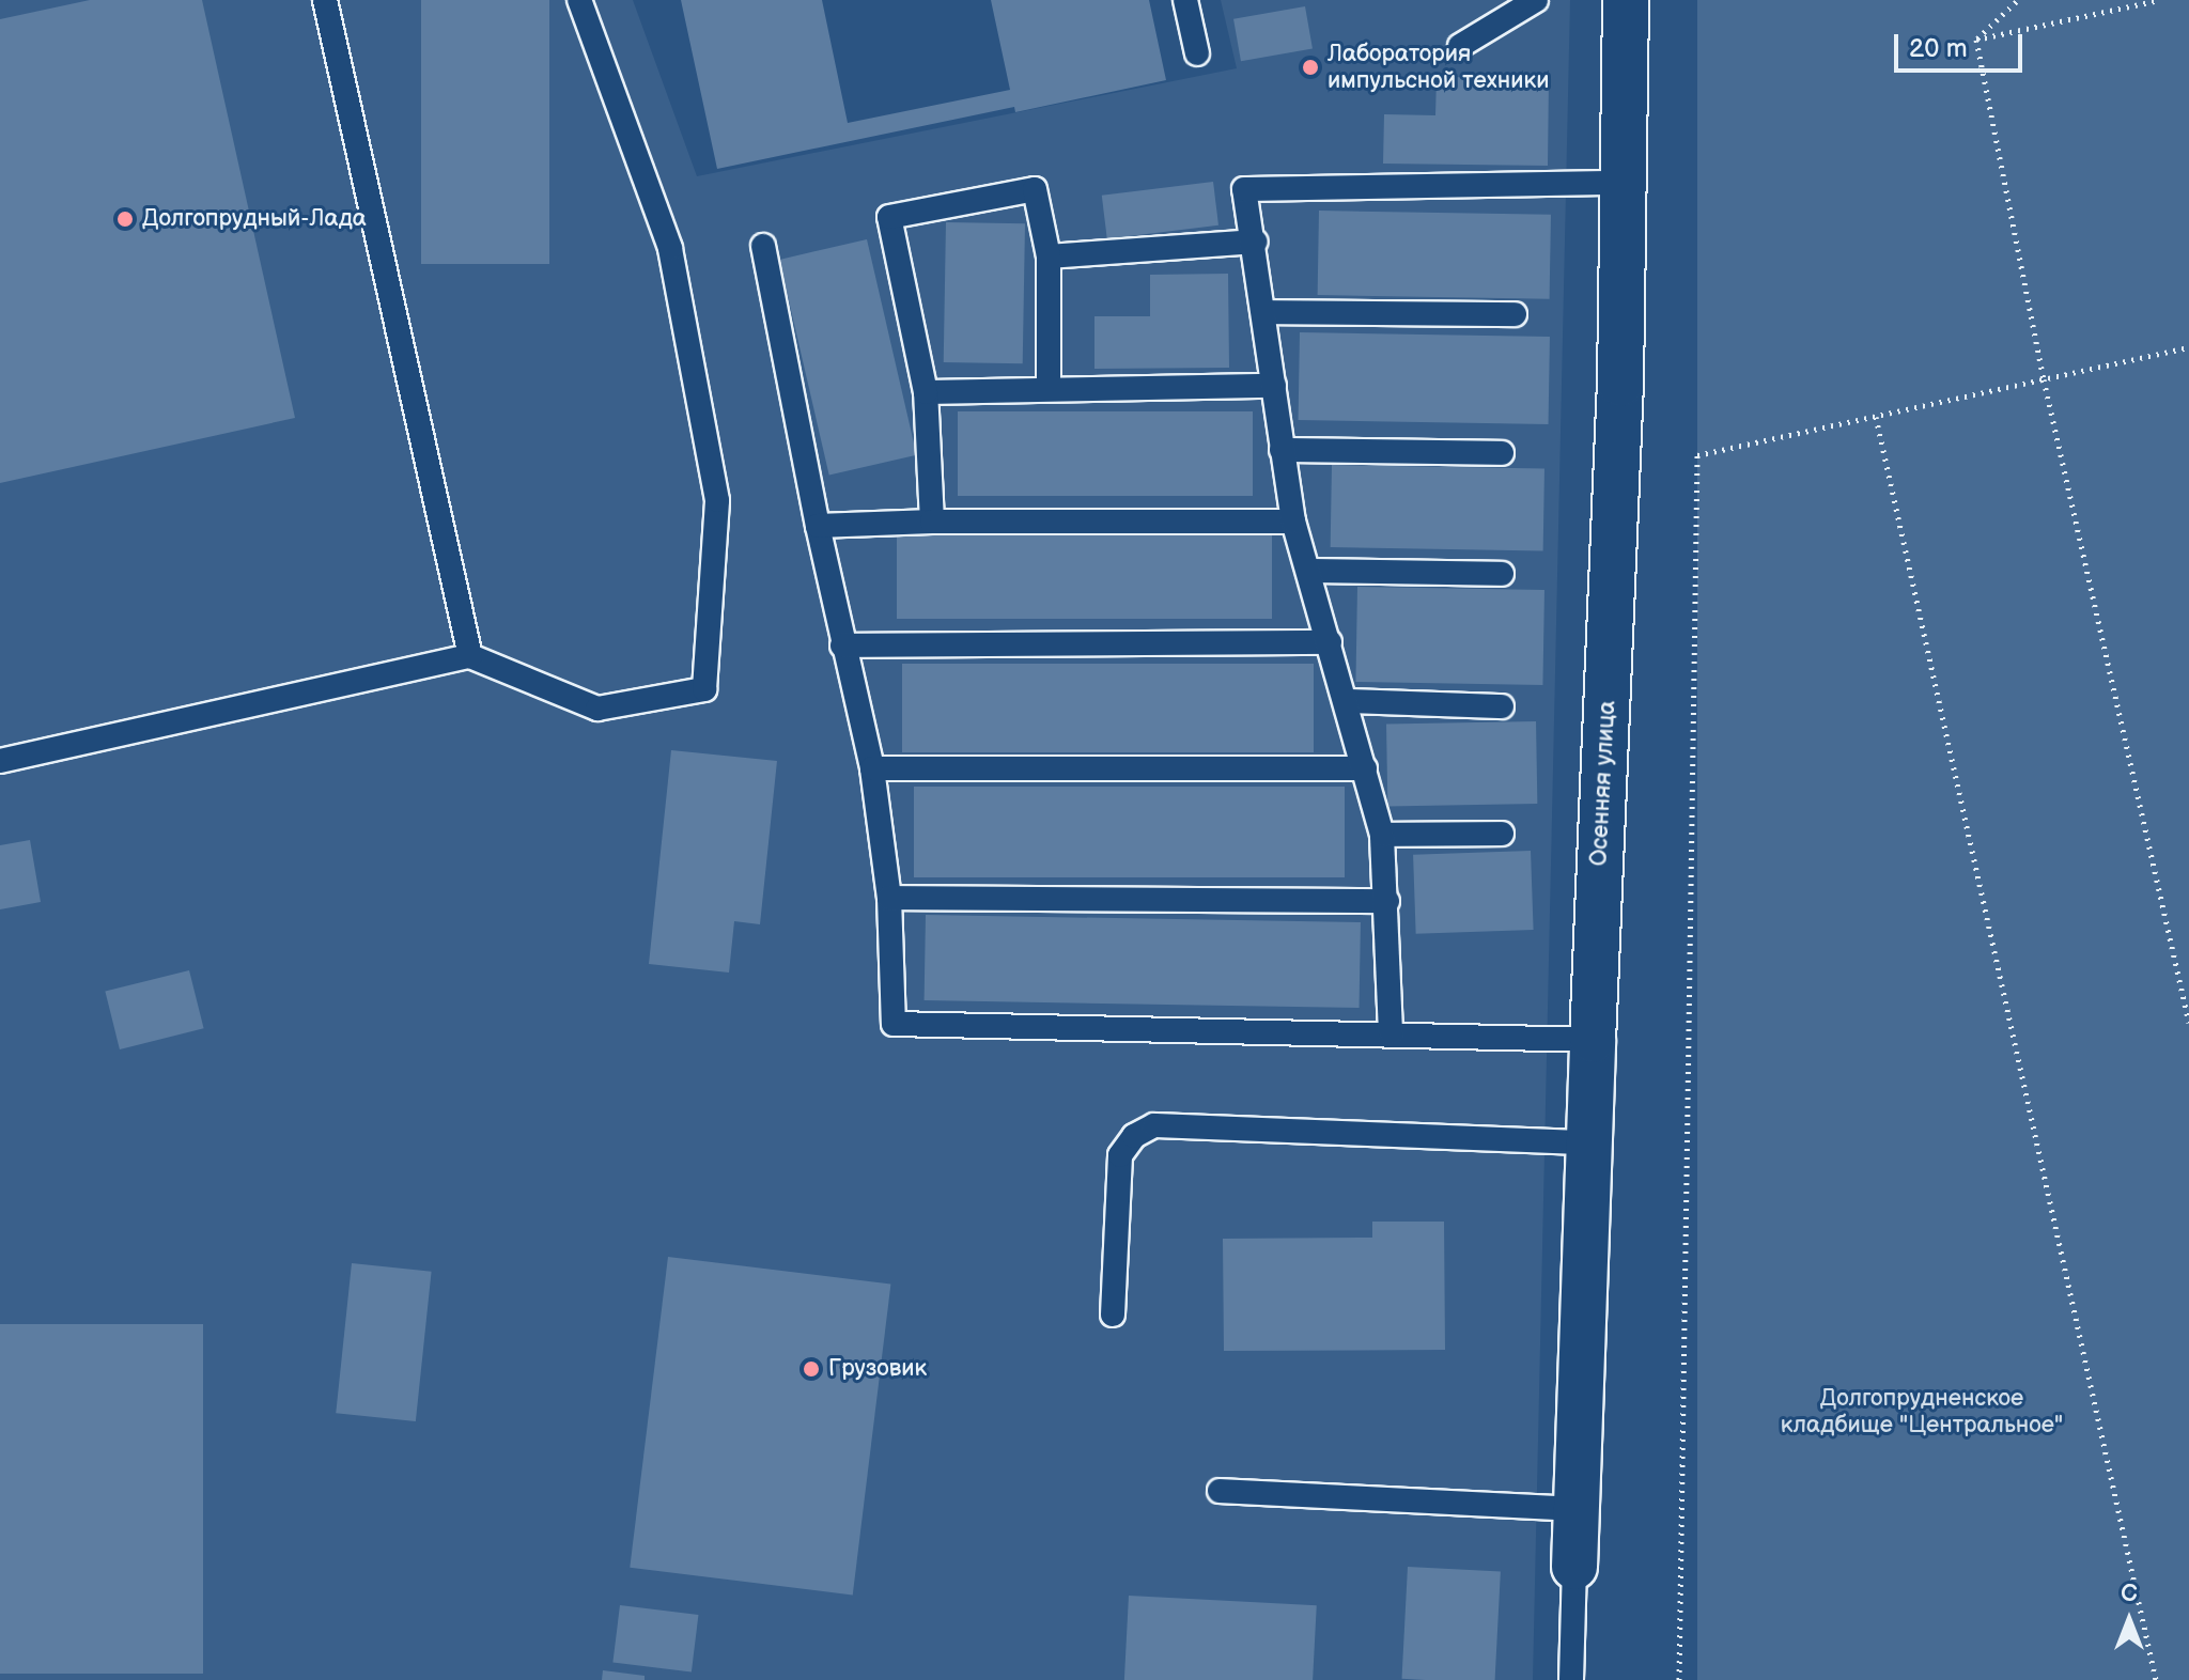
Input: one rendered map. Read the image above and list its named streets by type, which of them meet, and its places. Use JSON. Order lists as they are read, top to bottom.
{
  "streets": {
    "street": ["Осенняя улица"]
  },
  "parks": ["Долгопрудненское кладбище \"Центральное\""],
  "places": ["Лаборатория импульсной техники", "Долгопрудный-Лада", "Грузовик"],
  "scale_bar": "20 m",
  "north": "top"
}
